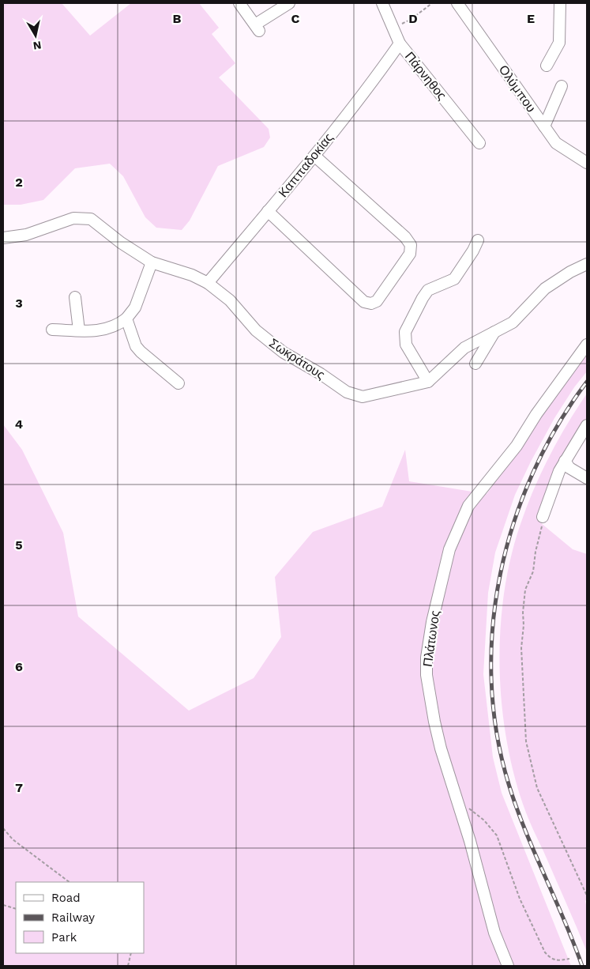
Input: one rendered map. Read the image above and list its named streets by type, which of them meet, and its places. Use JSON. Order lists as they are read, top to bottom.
{
  "streets": {
    "street": [
      "Πάρνηθος",
      "Ολύμπου",
      "Καππαδοκίας",
      "Σωκράτους",
      "Πλάτωνος"
    ]
  },
  "crossings": [
    ["Πάρνηθος", "Καππαδοκίας"],
    ["Καππαδοκίας", "Σωκράτους"]
  ],
  "legend": ["Road", "Railway", "Park"],
  "north": "bottom",
  "grid": {
    "columns": [
      "B",
      "C",
      "D",
      "E"
    ],
    "rows": [
      "2",
      "3",
      "4",
      "5",
      "6",
      "7"
    ]
  }
}
